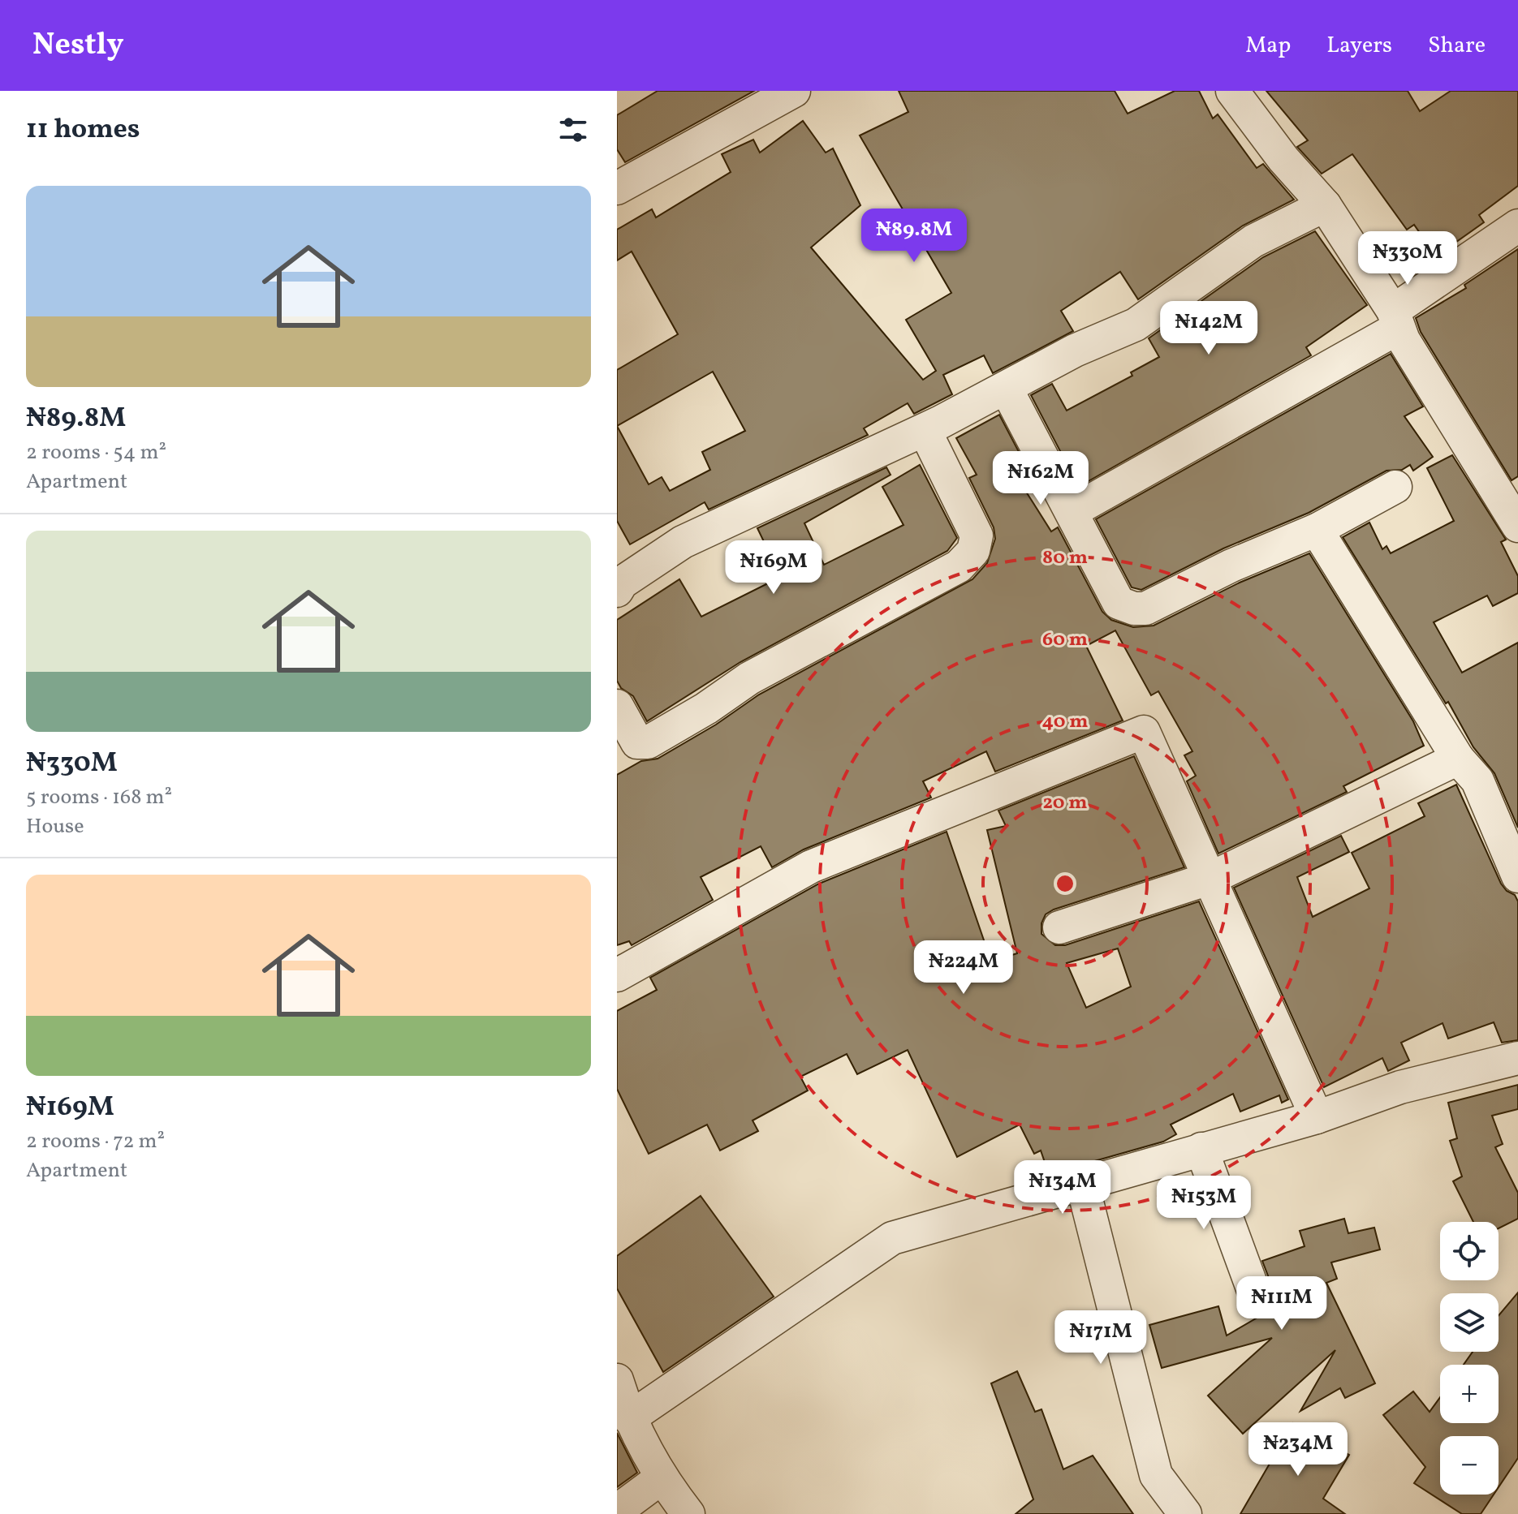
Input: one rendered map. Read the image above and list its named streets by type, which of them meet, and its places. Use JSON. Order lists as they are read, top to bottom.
{
  "page": {
    "header": "Nestly",
    "nav": ["Map", "Layers", "Share"],
    "heading": "11 homes",
    "list": [
      {
        "name": "₦89.8M",
        "note": "2 rooms · 54 m² · Apartment"
      },
      {
        "name": "₦330M",
        "note": "5 rooms · 168 m² · House"
      },
      {
        "name": "₦169M",
        "note": "2 rooms · 72 m² · Apartment"
      }
    ],
    "price": [
      "₦89.8M",
      "₦330M",
      "₦142M",
      "₦162M",
      "₦169M",
      "₦224M",
      "₦134M",
      "₦153M",
      "₦111M",
      "₦171M",
      "₦234M"
    ],
    "map_buttons": ["+", "−"]
  },
  "rings": [
    "80 m",
    "60 m",
    "40 m",
    "20 m"
  ]
}
